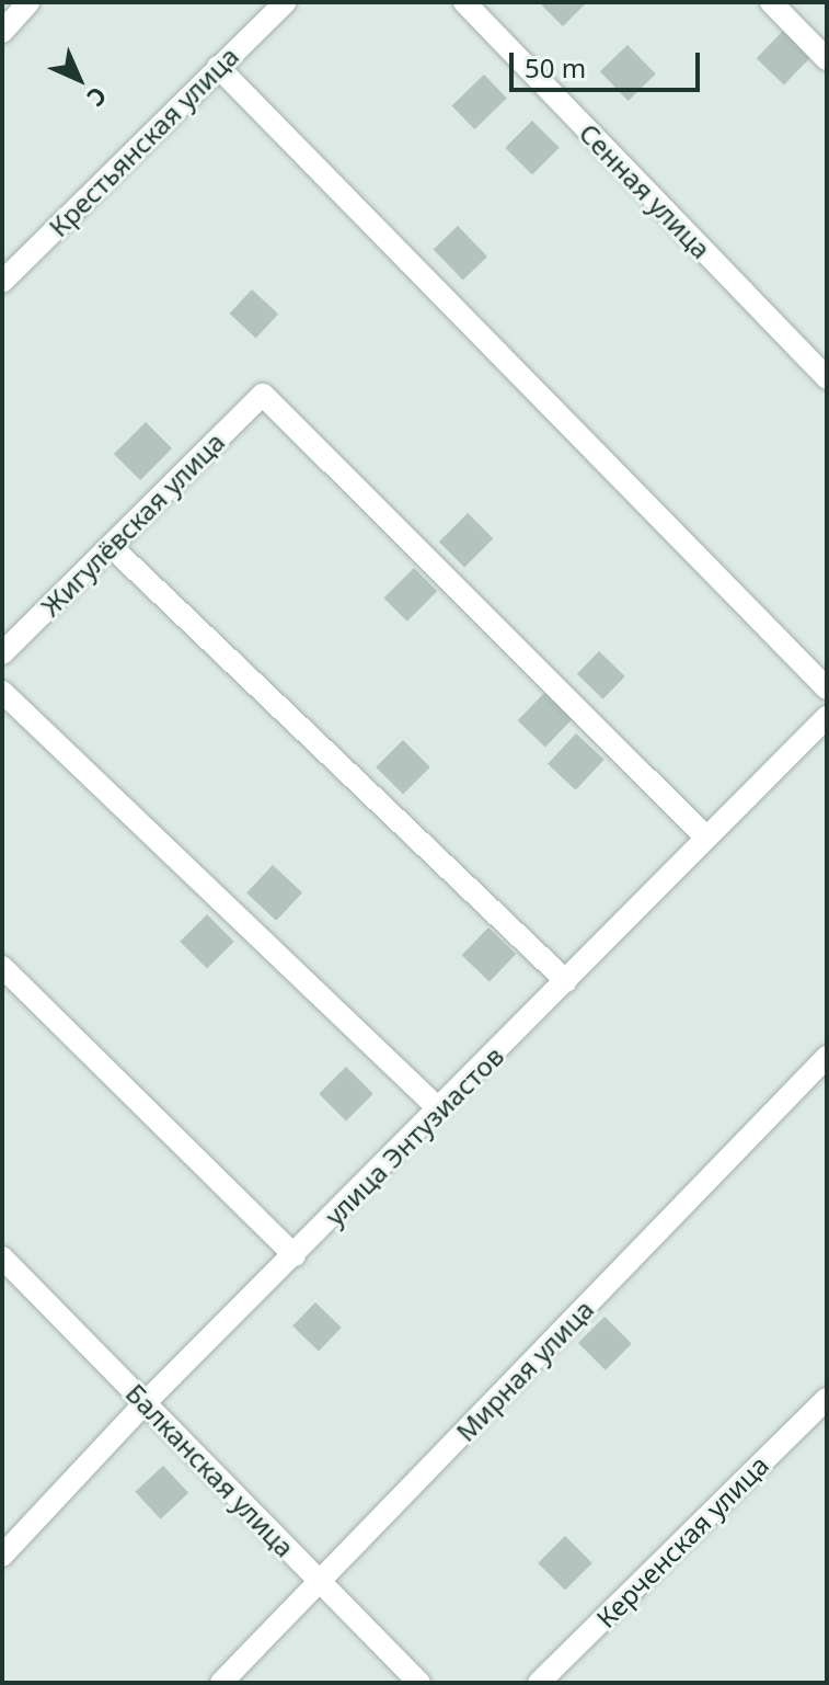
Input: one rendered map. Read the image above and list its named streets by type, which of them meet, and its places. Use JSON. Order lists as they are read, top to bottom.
{
  "streets": {
    "street": [
      "Крестьянская улица",
      "Сенная улица",
      "Жигулёвская улица",
      "улица Энтузиастов",
      "Мирная улица",
      "Балканская улица",
      "Керченская улица"
    ]
  },
  "crossings": [
    ["Жигулёвская улица", "улица Энтузиастов"],
    ["улица Энтузиастов", "Балканская улица"],
    ["Мирная улица", "Балканская улица"]
  ],
  "scale_bar": "50 m",
  "north": "bottom right"
}
